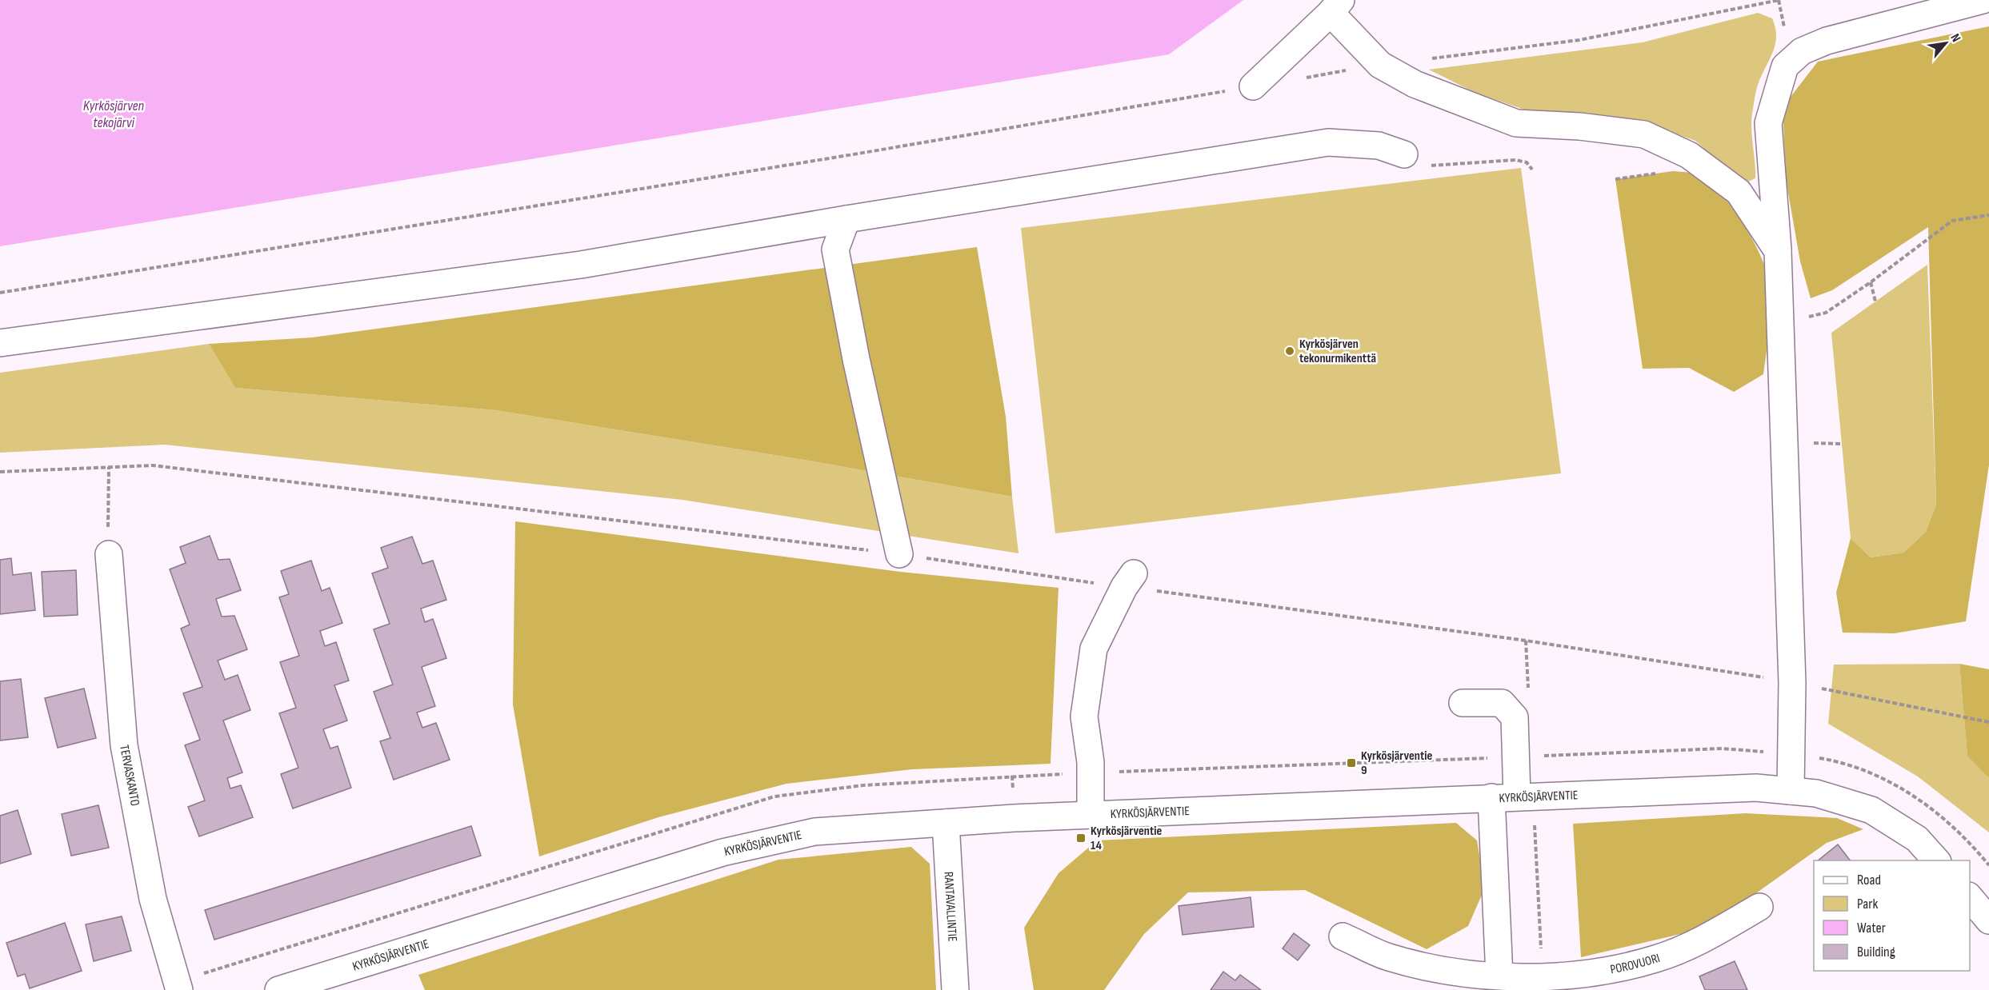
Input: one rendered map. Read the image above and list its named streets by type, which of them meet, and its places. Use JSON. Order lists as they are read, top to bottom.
{
  "streets": {
    "street": [
      "TERVASKANTO",
      "KYRKÖSJÄRVENTIE",
      "RANTAVALLINTIE",
      "POROVUORI"
    ]
  },
  "crossings": [
    ["KYRKÖSJÄRVENTIE", "RANTAVALLINTIE"]
  ],
  "water": ["Kyrkösjärven tekojärvi"],
  "places": {
    "other": ["Kyrkösjärven tekonurmikenttä"],
    "transit": ["Kyrkösjärventie 9", "Kyrkösjärventie 14"]
  },
  "legend": [
    "Road",
    "Park",
    "Water",
    "Building"
  ],
  "north": "top right"
}
